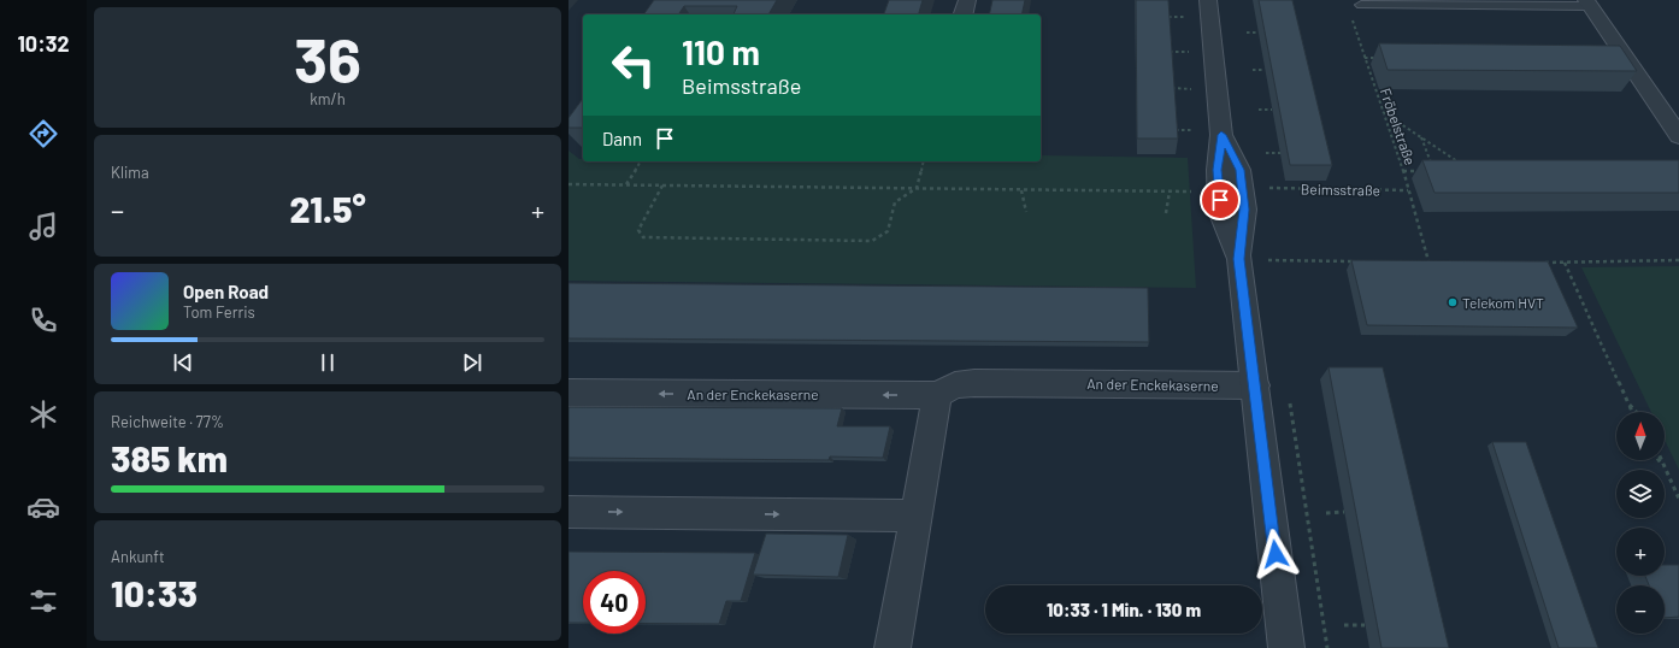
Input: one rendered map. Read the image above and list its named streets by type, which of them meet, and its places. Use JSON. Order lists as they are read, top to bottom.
{
  "streets": {
    "street": ["An der Enckekaserne"],
    "path": ["Fröbelstraße", "Beimsstraße"]
  },
  "crossings": [
    ["Fröbelstraße", "Beimsstraße"]
  ],
  "places": ["Telekom HVT"],
  "north": "top",
  "page": {
    "tabs": "10:32",
    "tile": [
      ["36", "km/h"],
      "Klima",
      ["Reichweite · 77%", "385 km"],
      ["Ankunft", "10:33"]
    ],
    "turn": ["110 m", "Beimsstraße"],
    "then": "Dann",
    "heat": ["−", "21.5°", "+"],
    "song": ["Open Road", "Tom Ferris"],
    "map_buttons": ["+", "−"],
    "limit": "40",
    "trip": "10:33 · 1 Min. · 130 m"
  }
}
